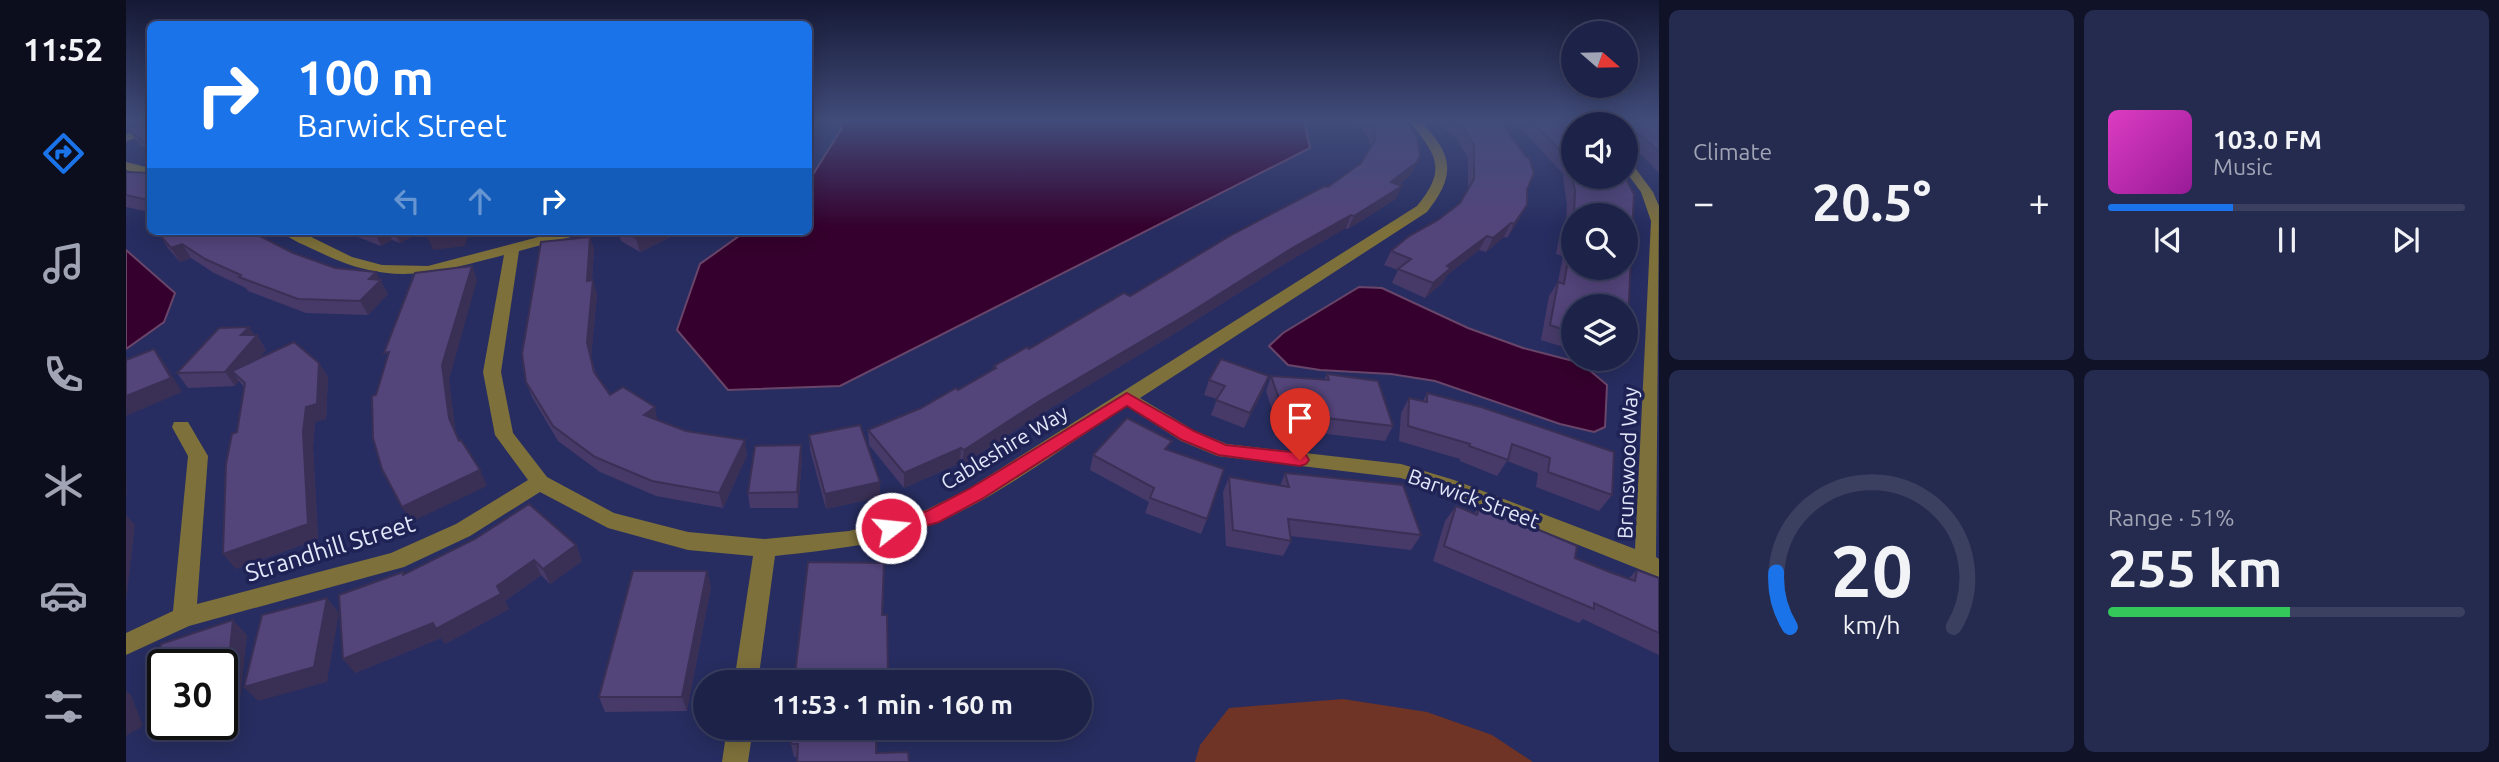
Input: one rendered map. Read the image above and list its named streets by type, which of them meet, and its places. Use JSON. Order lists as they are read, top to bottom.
{
  "streets": {
    "street": [
      "Cableshire Way",
      "Brunswood Way",
      "Barwick Street",
      "Strandhill Street"
    ]
  },
  "crossings": [
    ["Cableshire Way", "Barwick Street"],
    ["Cableshire Way", "Strandhill Street"],
    ["Brunswood Way", "Barwick Street"]
  ],
  "north": "right",
  "page": {
    "tabs": "11:52",
    "tile": [
      "Climate",
      ["Range · 51%", "255 km"]
    ],
    "turn": ["100 m", "Barwick Street"],
    "song": ["103.0 FM", "Music"],
    "heat": ["−", "20.5°", "+"],
    "limit": "30",
    "trip": "11:53 · 1 min · 160 m",
    "gauge": ["20", "km/h"]
  }
}
